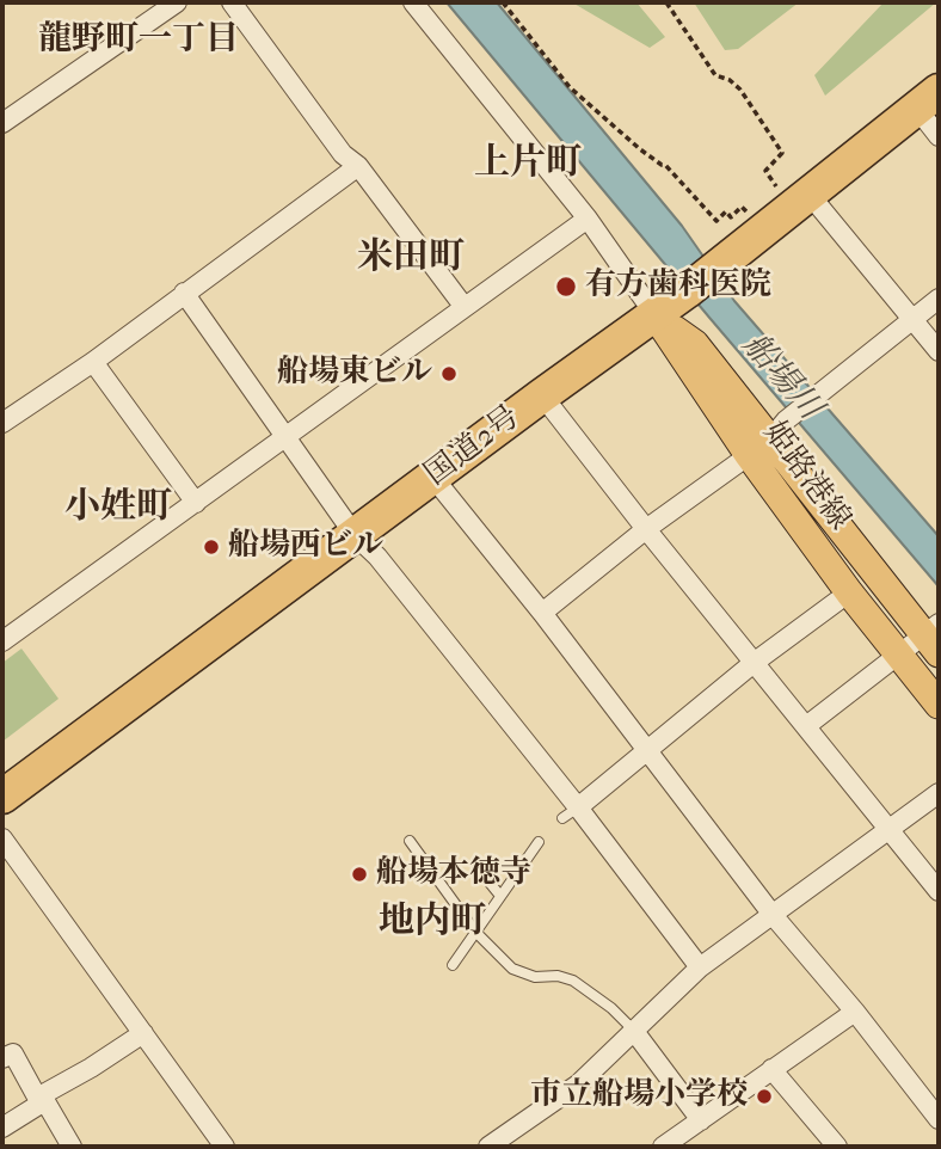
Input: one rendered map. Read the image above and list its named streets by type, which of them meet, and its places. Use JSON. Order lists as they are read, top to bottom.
{
  "streets": {
    "highway": ["国道2号"],
    "main road": ["姫路港線"]
  },
  "crossings": [
    ["国道2号", "姫路港線"]
  ],
  "districts": [
    "龍野町一丁目",
    "上片町",
    "米田町",
    "小姓町",
    "地内町"
  ],
  "water": ["船場川"],
  "places": [
    "有方歯科医院",
    "船場東ビル",
    "船場西ビル",
    "船場本徳寺",
    "市立船場小学校"
  ]
}
